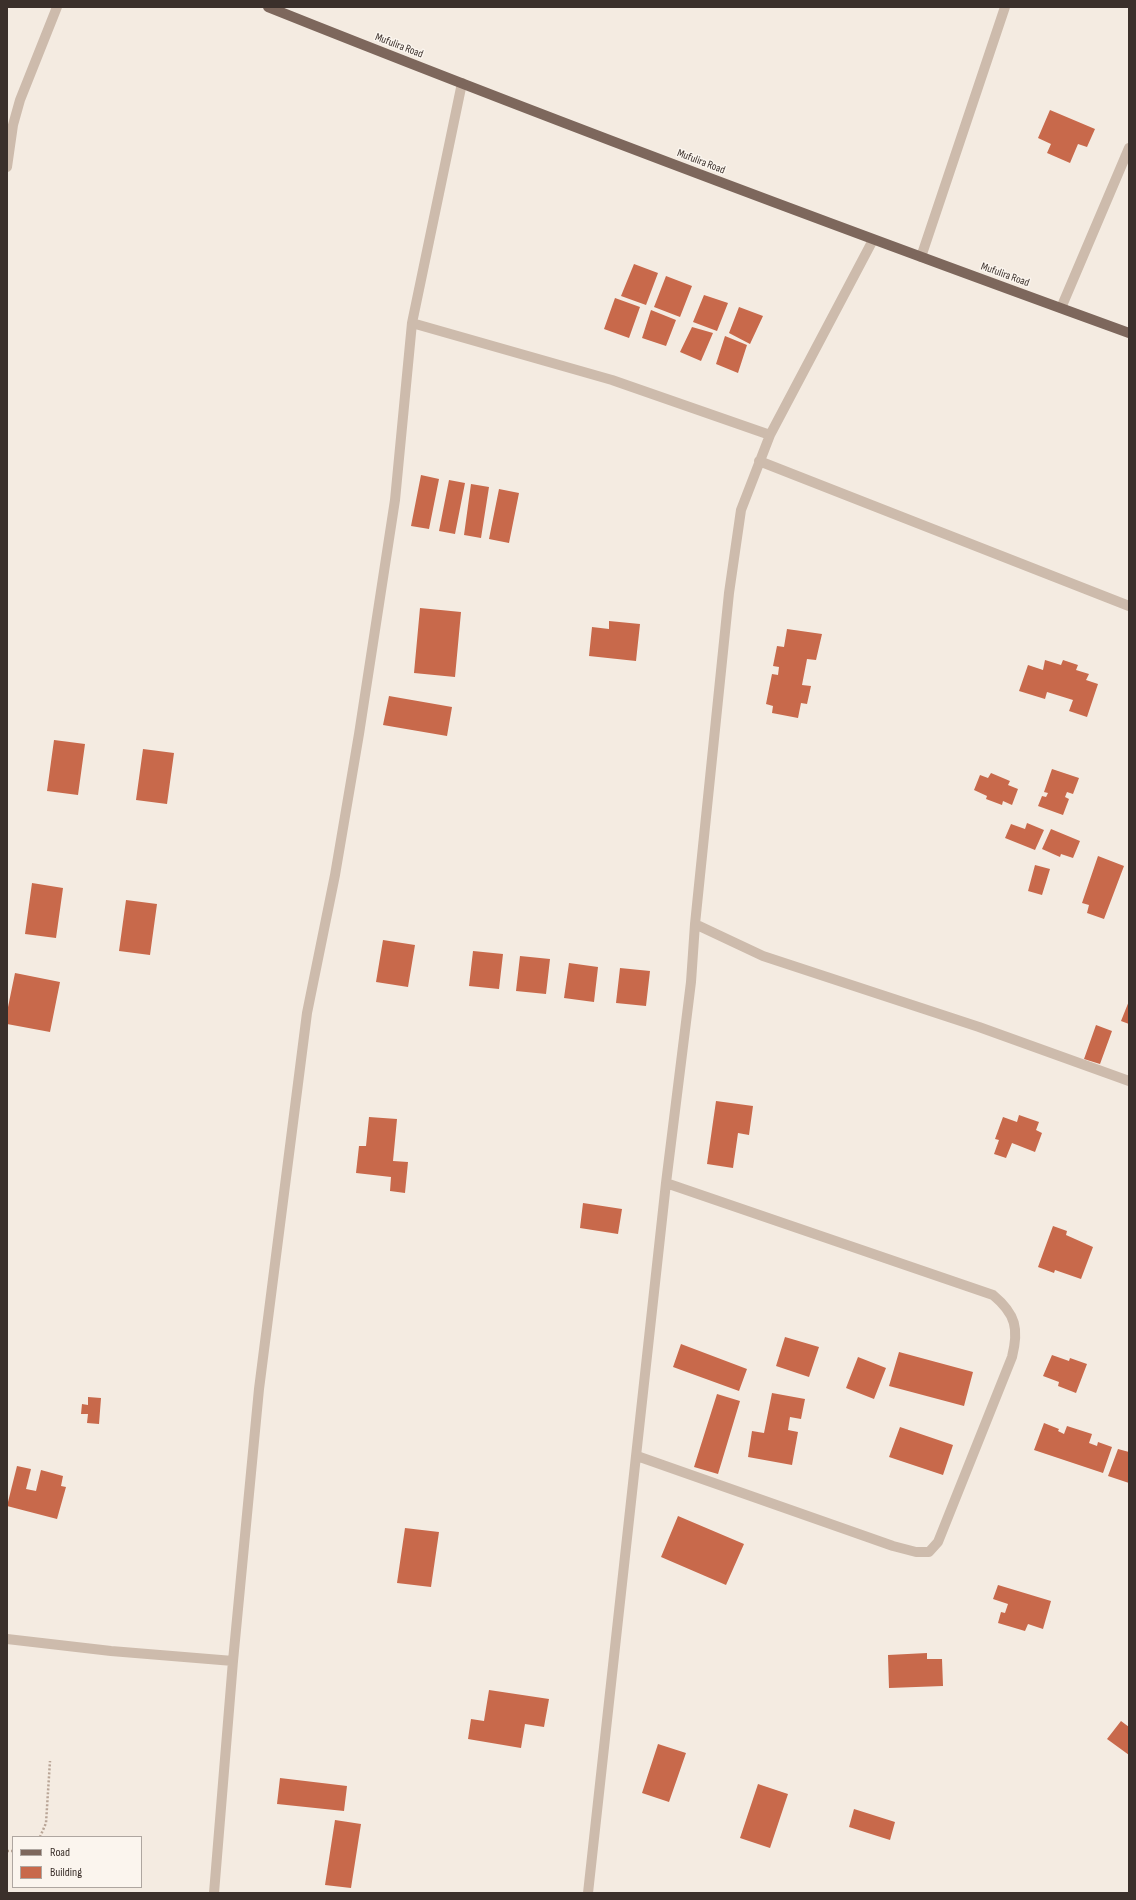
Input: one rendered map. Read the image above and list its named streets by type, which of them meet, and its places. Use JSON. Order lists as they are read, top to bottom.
{
  "streets": {
    "main road": ["Mufulira Road"]
  },
  "legend": ["Road", "Building"]
}
